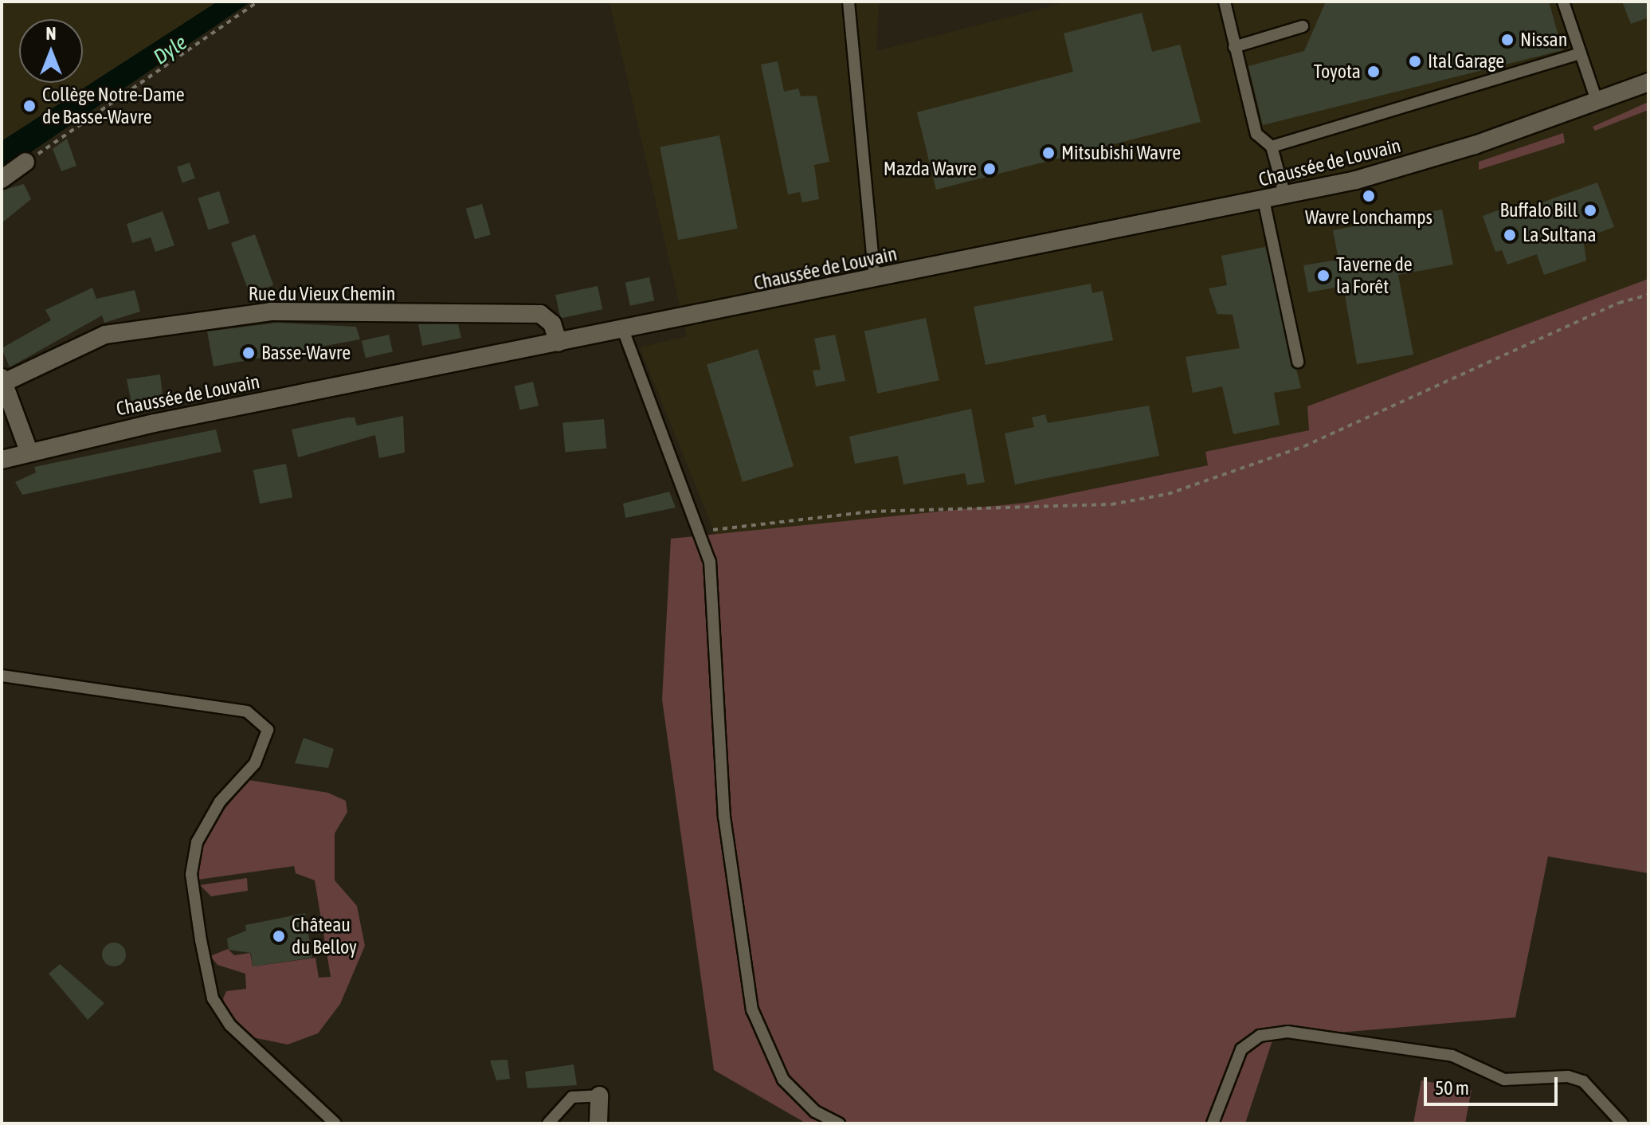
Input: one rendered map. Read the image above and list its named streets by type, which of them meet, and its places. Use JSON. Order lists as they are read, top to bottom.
{
  "streets": {
    "main road": ["Chaussée de Louvain", "Rue du Vieux Chemin"]
  },
  "crossings": [
    ["Chaussée de Louvain", "Rue du Vieux Chemin"]
  ],
  "water": ["Dyle"],
  "places": [
    "Nissan",
    "Ital Garage",
    "Toyota",
    "Collège Notre-Dame de Basse-Wavre",
    "Mitsubishi Wavre",
    "Mazda Wavre",
    "Wavre Lonchamps",
    "Buffalo Bill",
    "La Sultana",
    "Taverne de la Forêt",
    "Basse-Wavre",
    "Château du Belloy"
  ],
  "scale_bar": "50 m",
  "north": "top"
}
